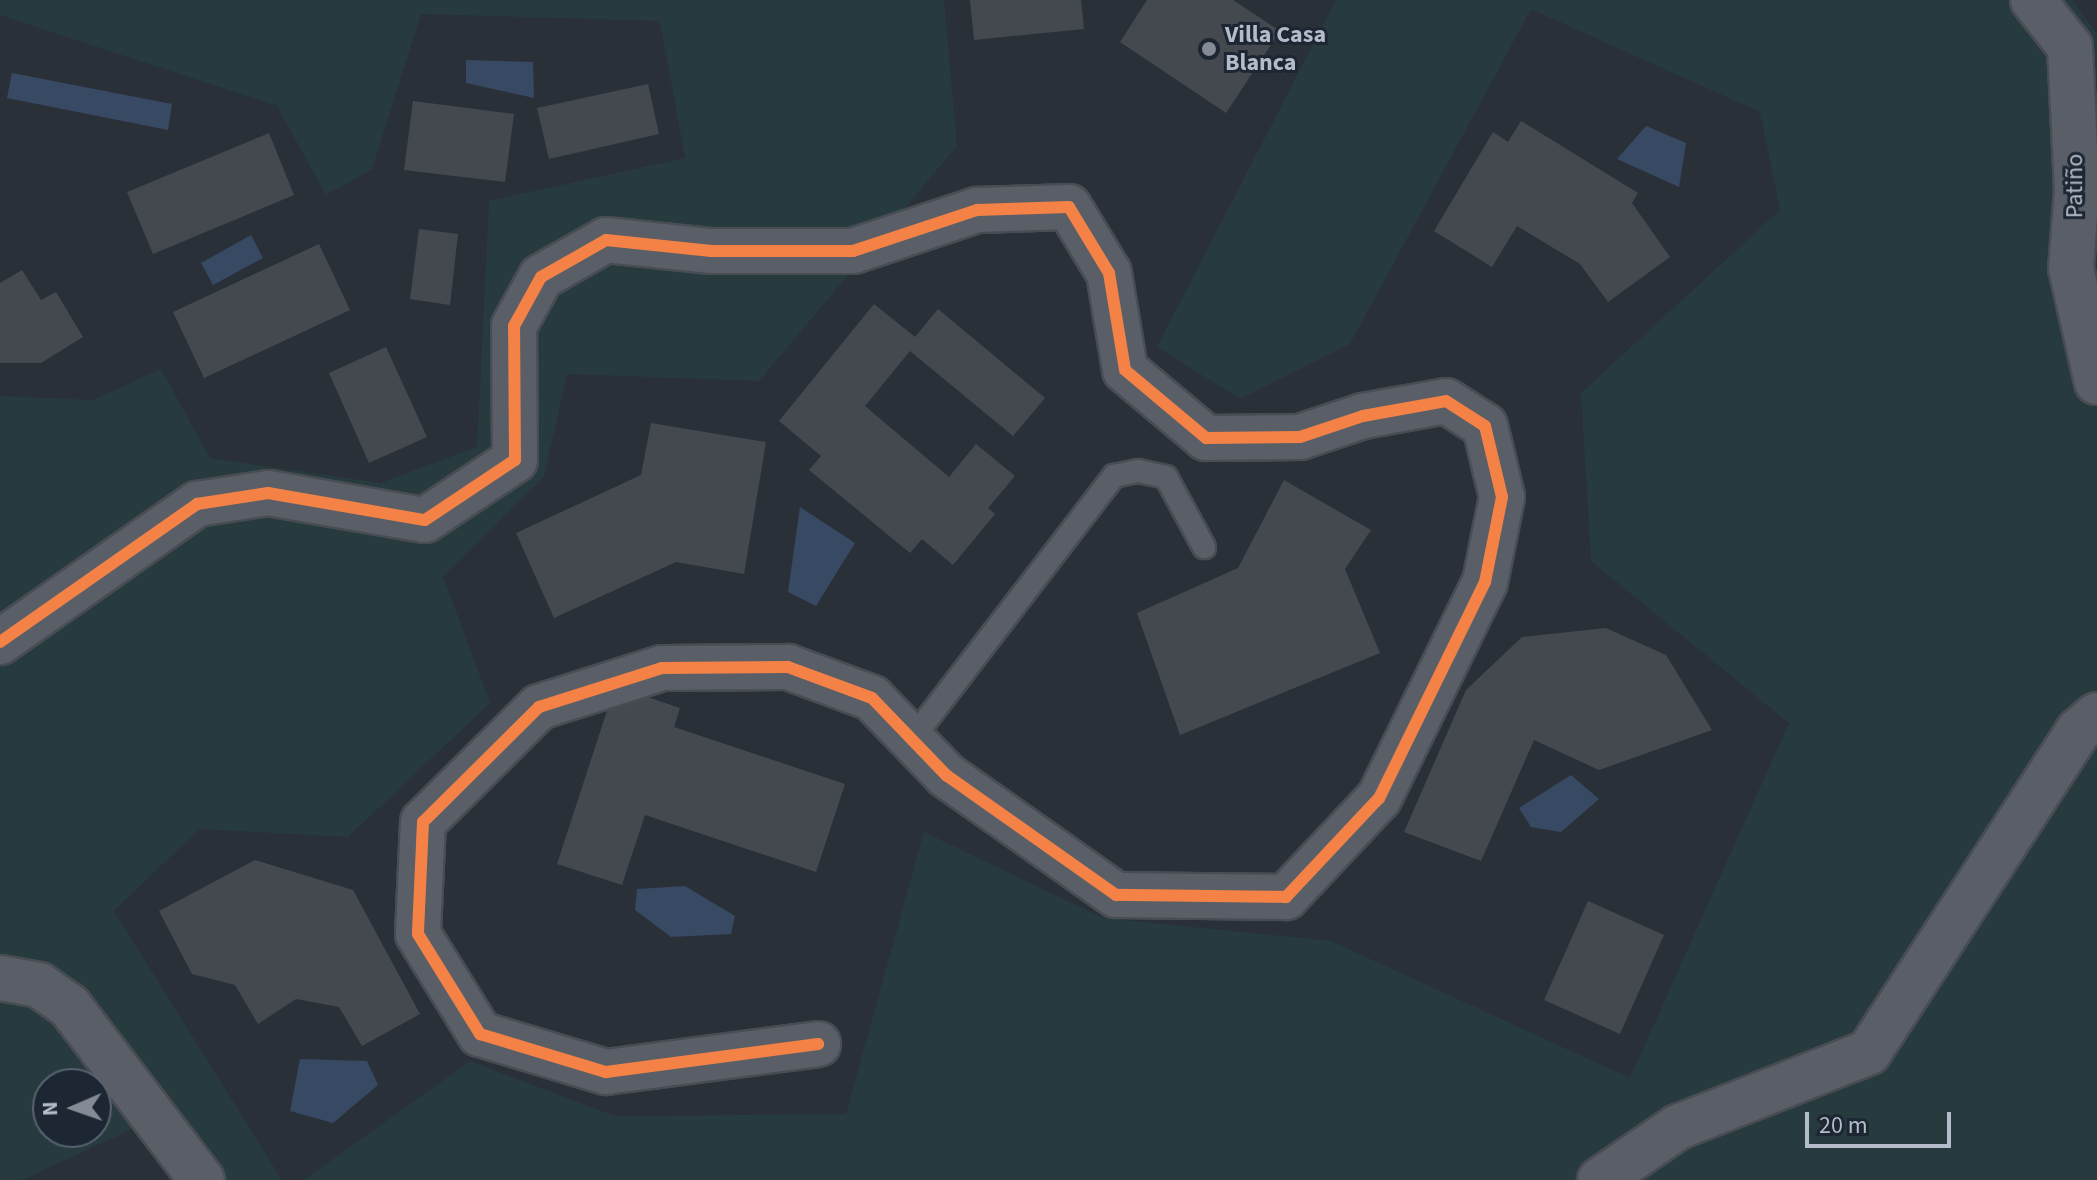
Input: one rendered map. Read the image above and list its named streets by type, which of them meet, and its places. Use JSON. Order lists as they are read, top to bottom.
{
  "streets": {
    "street": ["Patiño"]
  },
  "places": ["Villa Casa Blanca"],
  "scale_bar": "20 m",
  "north": "left"
}
